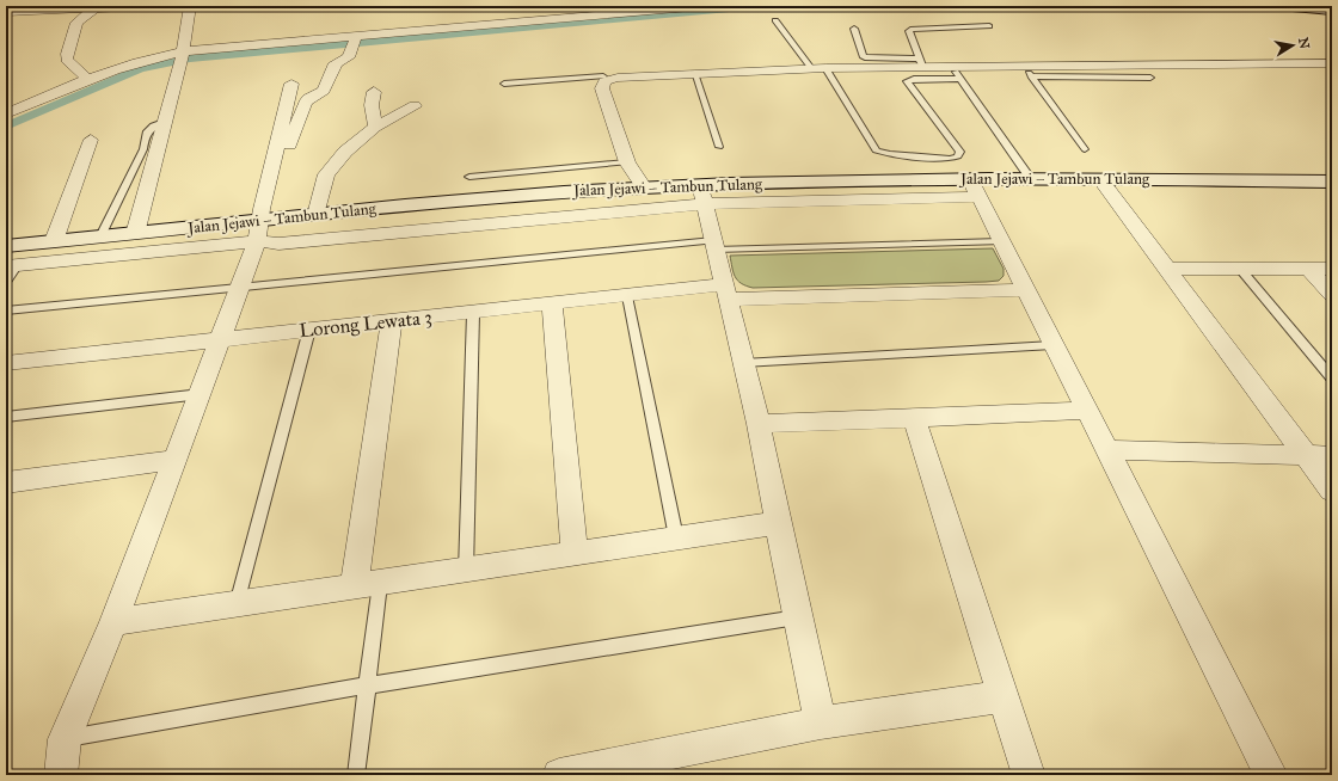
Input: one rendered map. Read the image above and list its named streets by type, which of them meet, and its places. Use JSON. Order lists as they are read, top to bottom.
{
  "streets": {
    "street": ["Jalan Jejawi – Tambun Tulang", "Lorong Lewata 3"]
  },
  "north": "right"
}
